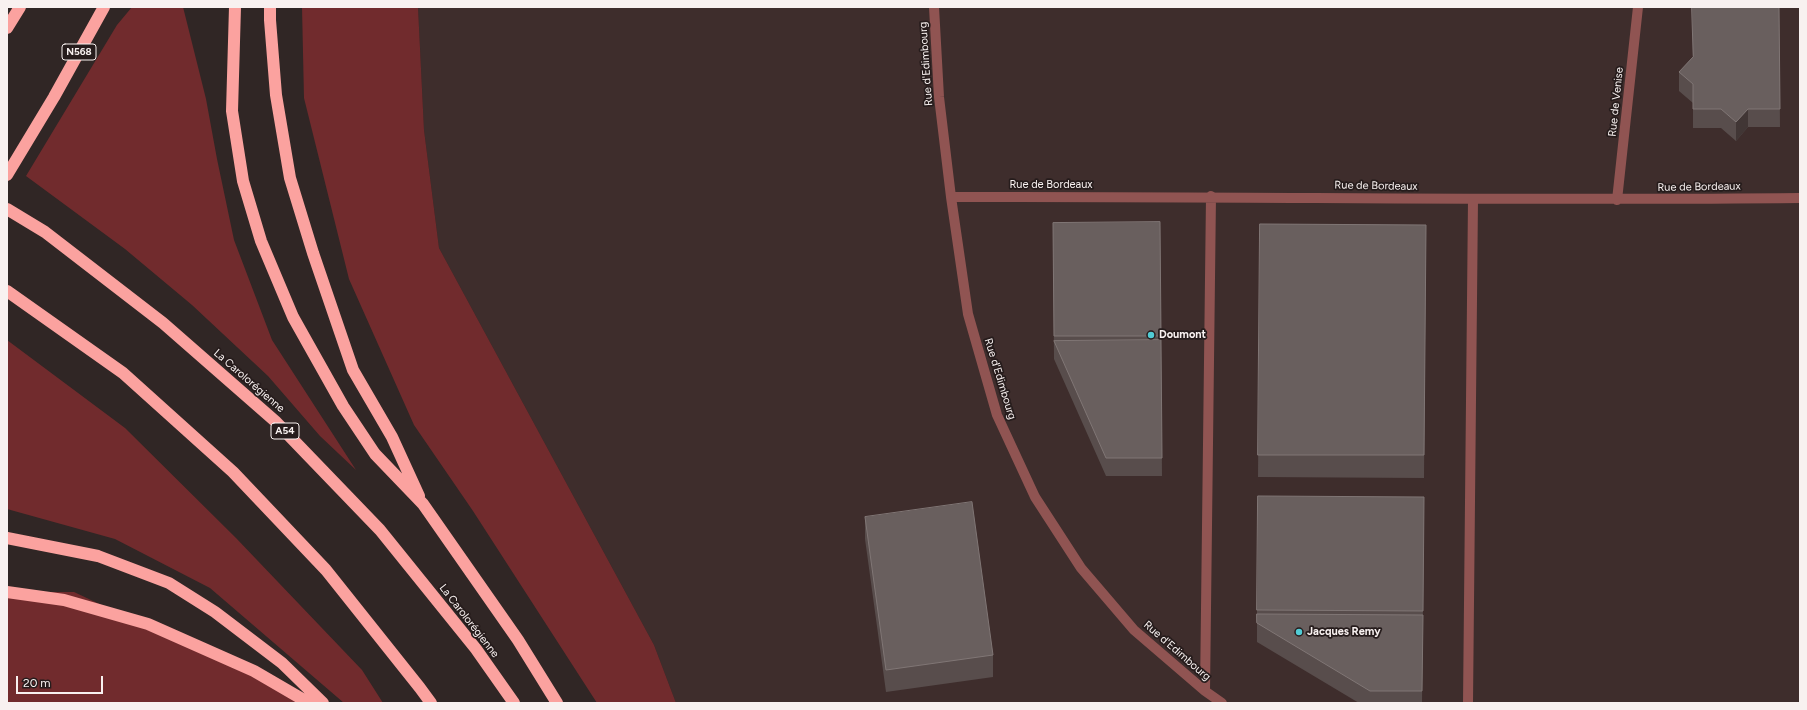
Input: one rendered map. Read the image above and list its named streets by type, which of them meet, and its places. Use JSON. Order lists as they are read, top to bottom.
{
  "streets": {
    "highway": ["N568", "La Carolorégienne", "A54"],
    "street": ["Rue d'Edimbourg", "Rue de Venise", "Rue de Bordeaux"]
  },
  "crossings": [
    ["Rue d'Edimbourg", "Rue de Bordeaux"],
    ["Rue de Venise", "Rue de Bordeaux"]
  ],
  "places": ["Doumont", "Jacques Remy"],
  "scale_bar": "20 m"
}
